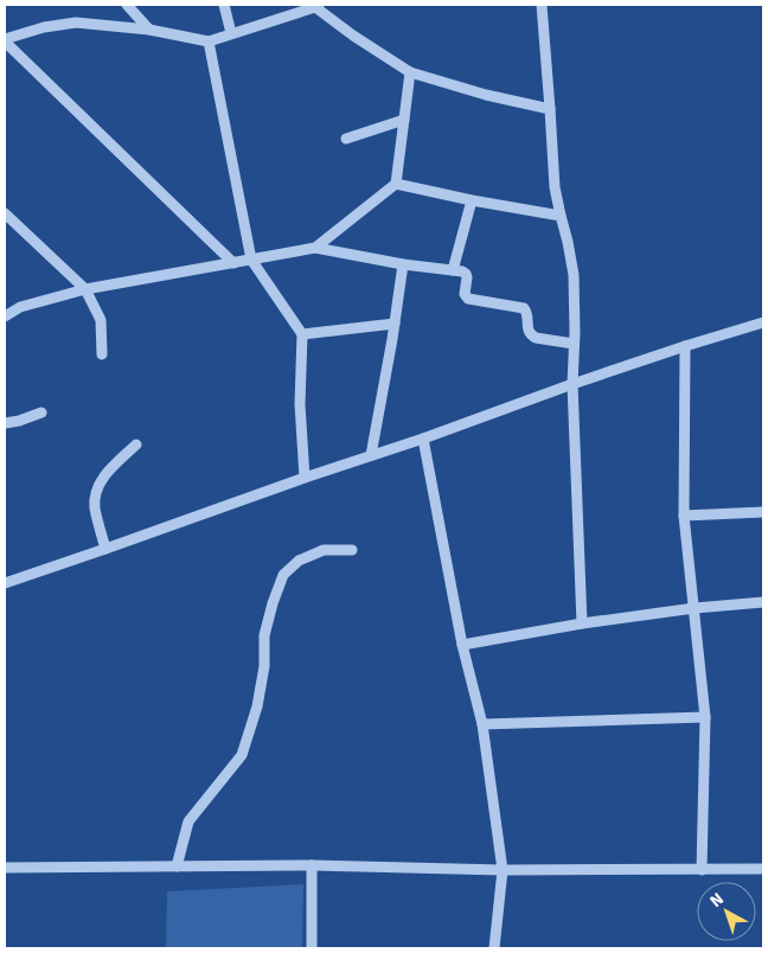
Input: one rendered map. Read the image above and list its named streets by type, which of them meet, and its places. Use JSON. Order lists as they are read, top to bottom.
{
  "north": "top left"
}
